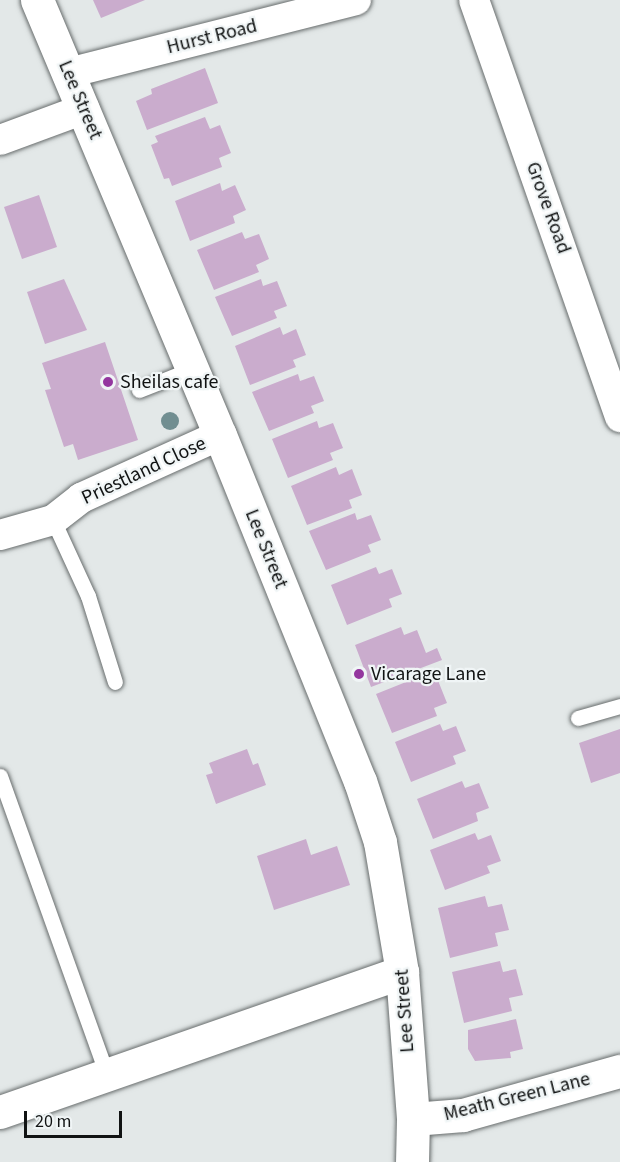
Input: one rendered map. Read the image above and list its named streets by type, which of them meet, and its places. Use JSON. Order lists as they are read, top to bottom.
{
  "streets": {
    "street": [
      "Hurst Road",
      "Lee Street",
      "Grove Road",
      "Priestland Close",
      "Meath Green Lane"
    ]
  },
  "crossings": [
    ["Hurst Road", "Lee Street"],
    ["Lee Street", "Priestland Close"],
    ["Lee Street", "Meath Green Lane"]
  ],
  "places": ["Sheilas cafe", "Vicarage Lane"],
  "scale_bar": "20 m"
}
